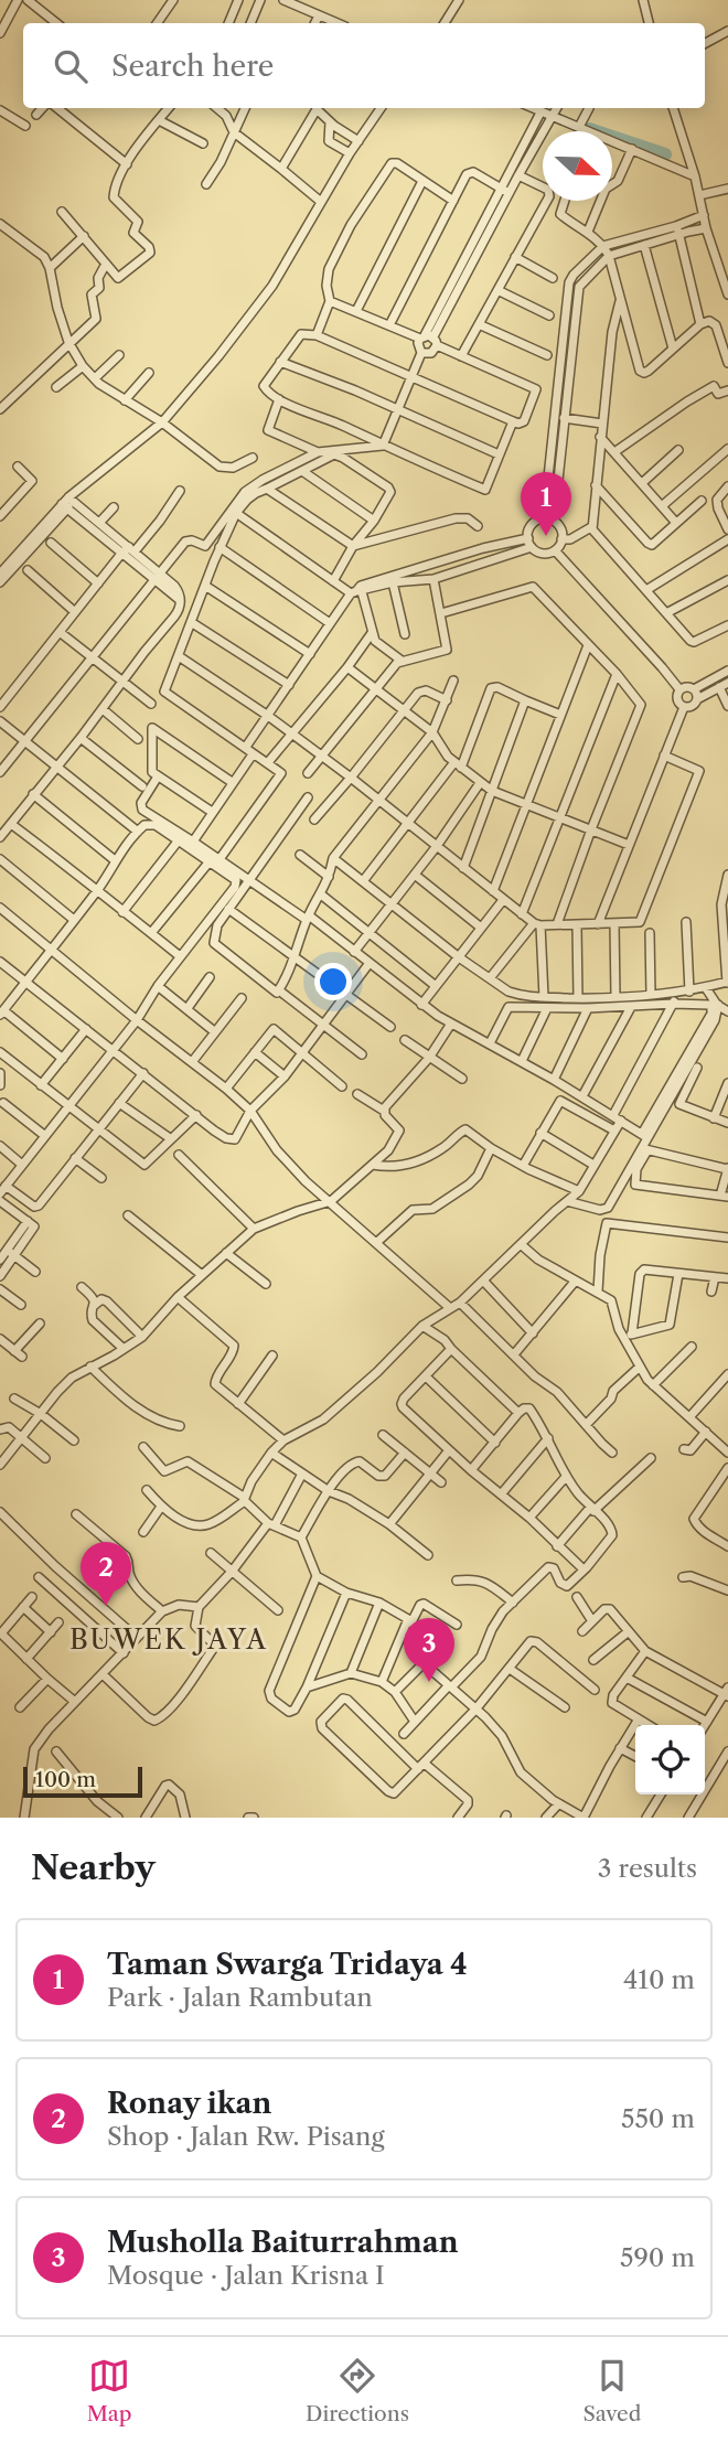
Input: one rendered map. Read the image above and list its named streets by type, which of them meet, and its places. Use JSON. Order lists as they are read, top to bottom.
{
  "districts": ["BUWEK JAYA"],
  "scale_bar": "100 m",
  "north": "right",
  "page": {
    "search": "Search here",
    "pins": ["1", "2", "3"],
    "scale": "100 m",
    "heading": ["Nearby", "3 results"],
    "list": [
      {
        "mark": "1",
        "name": "Taman Swarga Tridaya 4",
        "note": "Park · Jalan Rambutan",
        "value": "410 m"
      },
      {
        "mark": "2",
        "name": "Ronay ikan",
        "note": "Shop · Jalan Rw. Pisang",
        "value": "550 m"
      },
      {
        "mark": "3",
        "name": "Musholla Baiturrahman",
        "note": "Mosque · Jalan Krisna I",
        "value": "590 m"
      }
    ],
    "nav": ["Map", "Directions", "Saved"]
  }
}
